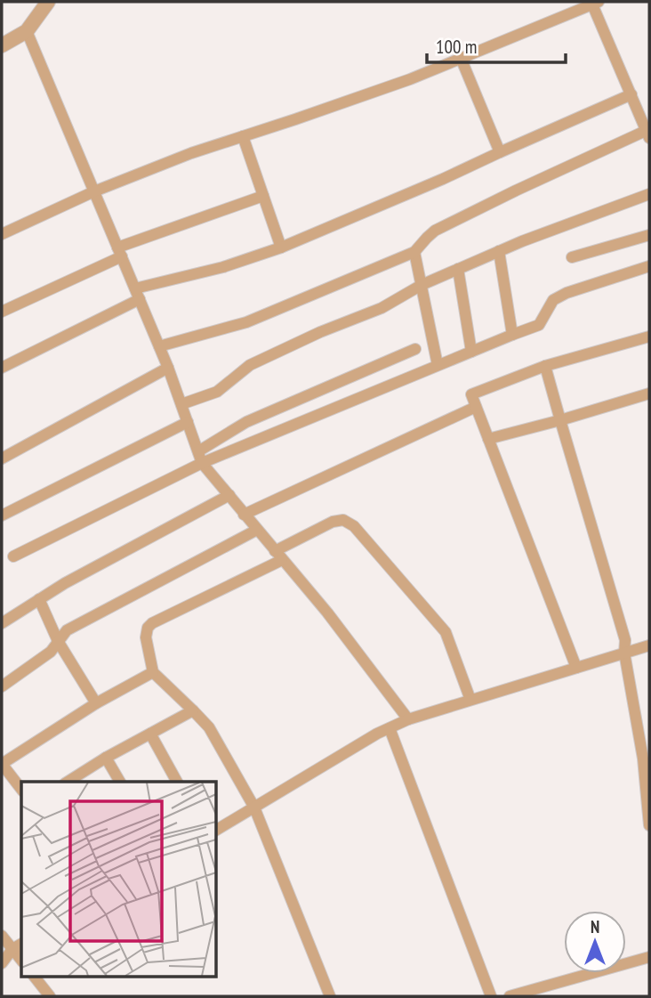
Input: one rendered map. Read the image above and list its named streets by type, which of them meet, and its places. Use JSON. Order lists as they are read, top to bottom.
{
  "scale_bar": "100 m",
  "north": "top"
}
